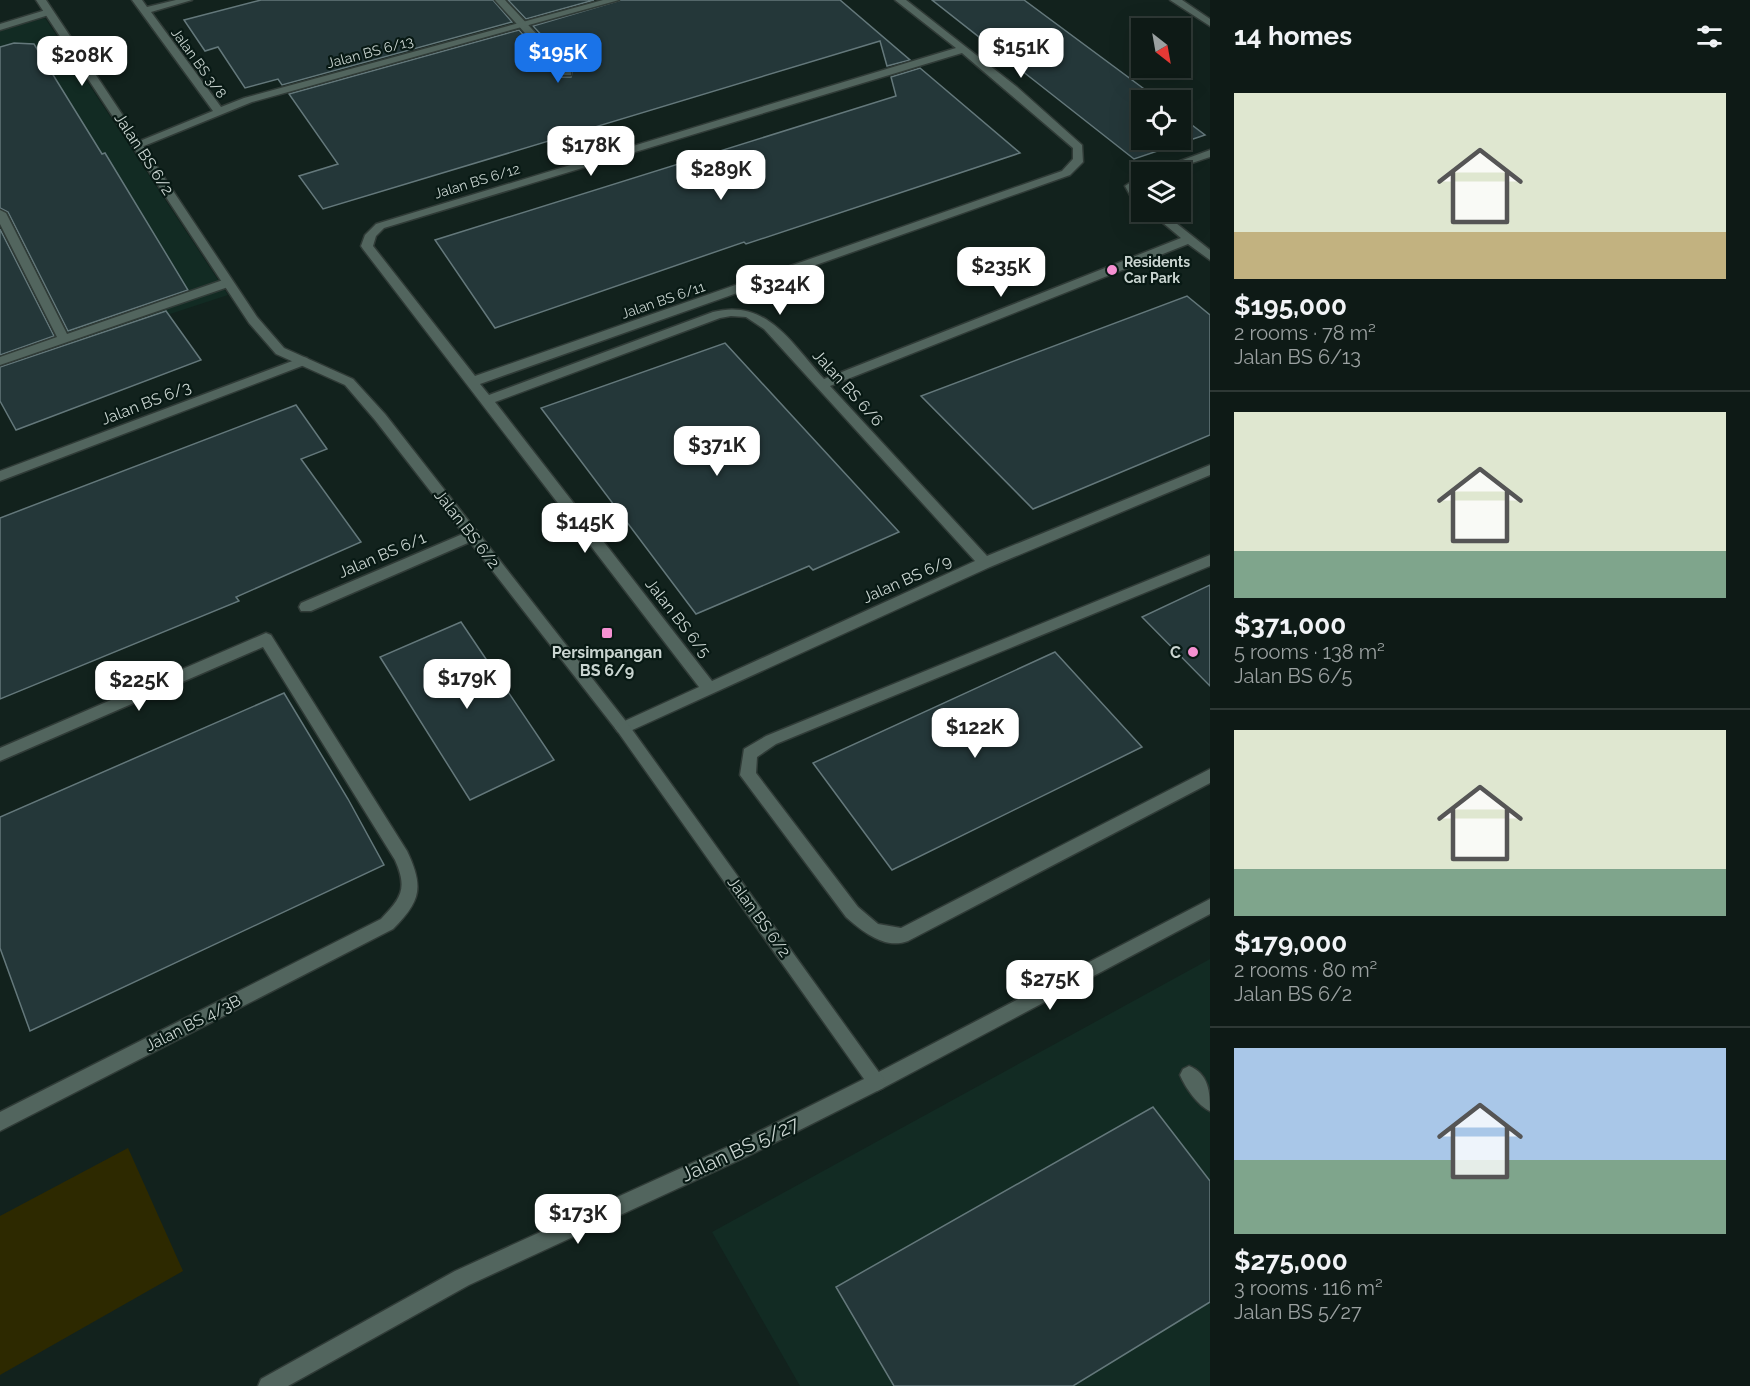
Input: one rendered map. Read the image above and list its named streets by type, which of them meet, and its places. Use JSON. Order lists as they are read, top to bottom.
{
  "streets": {
    "street": [
      "Jalan BS 6/13",
      "Jalan BS 3/8",
      "Jalan BS 6/2",
      "Jalan BS 6/12",
      "Jalan BS 6/11",
      "Jalan BS 6/6",
      "Jalan BS 6/3",
      "Jalan BS 6/1",
      "Jalan BS 6/9",
      "Jalan BS 6/5",
      "Jalan BS 4/3B",
      "Jalan BS 5/27"
    ]
  },
  "crossings": [
    ["Jalan BS 6/13", "Jalan BS 3/8"],
    ["Jalan BS 6/13", "Jalan BS 6/2"],
    ["Jalan BS 6/2", "Jalan BS 6/3"],
    ["Jalan BS 6/2", "Jalan BS 6/1"],
    ["Jalan BS 6/2", "Jalan BS 6/9"],
    ["Jalan BS 6/2", "Jalan BS 5/27"],
    ["Jalan BS 6/12", "Jalan BS 6/11"],
    ["Jalan BS 6/12", "Jalan BS 6/6"],
    ["Jalan BS 6/12", "Jalan BS 6/5"],
    ["Jalan BS 6/6", "Jalan BS 6/9"],
    ["Jalan BS 6/6", "Jalan BS 6/5"],
    ["Jalan BS 6/9", "Jalan BS 6/5"]
  ],
  "places": {
    "other": ["Residents Car Park", "C"],
    "transit": ["Persimpangan BS 6/9"]
  },
  "north": "bottom right",
  "page": {
    "heading": "14 homes",
    "price": [
      "$151K",
      "$195K",
      "$208K",
      "$178K",
      "$289K",
      "$235K",
      "$324K",
      "$371K",
      "$145K",
      "$179K",
      "$225K",
      "$122K",
      "$275K",
      "$173K"
    ],
    "list": [
      {
        "name": "$195,000",
        "note": "2 rooms · 78 m² · Jalan BS 6/13"
      },
      {
        "name": "$371,000",
        "note": "5 rooms · 138 m² · Jalan BS 6/5"
      },
      {
        "name": "$179,000",
        "note": "2 rooms · 80 m² · Jalan BS 6/2"
      },
      {
        "name": "$275,000",
        "note": "3 rooms · 116 m² · Jalan BS 5/27"
      }
    ]
  }
}
